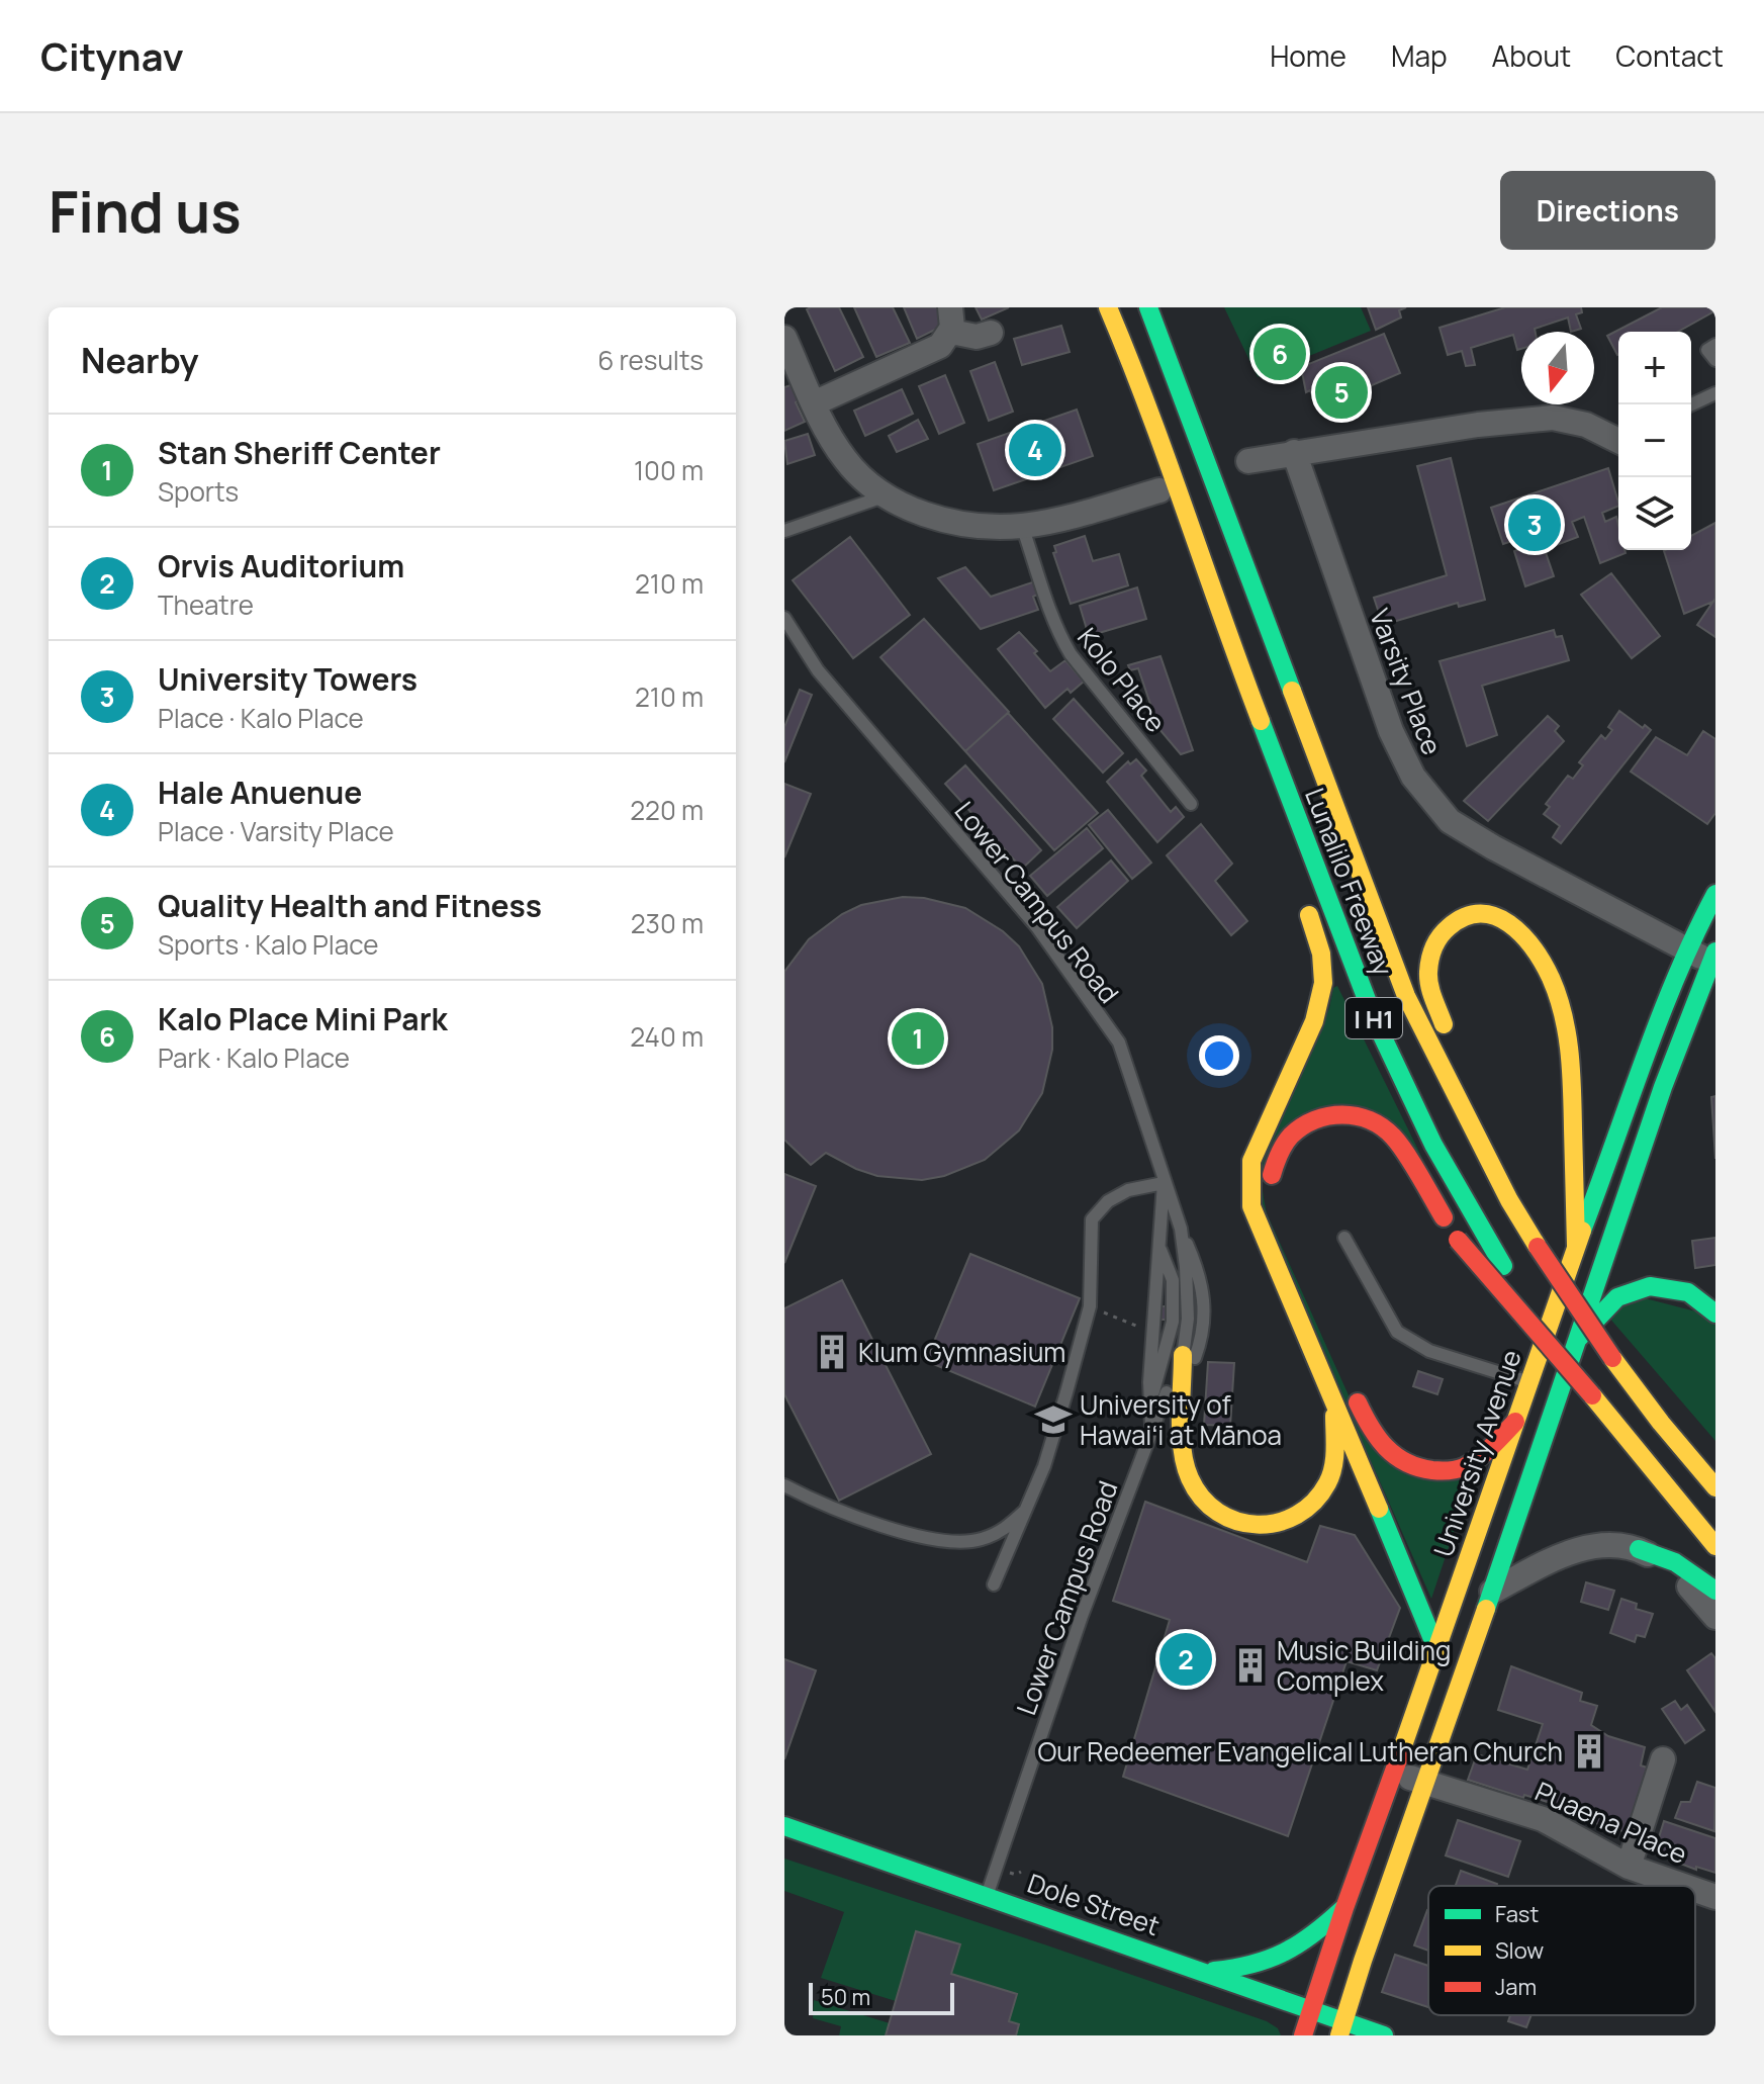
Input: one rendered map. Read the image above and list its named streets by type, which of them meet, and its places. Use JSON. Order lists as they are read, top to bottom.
{
  "streets": {
    "main road": [
      "Lunalilo Freeway",
      "I H1",
      "University Avenue",
      "Dole Street"
    ],
    "street": ["Varsity Place", "Puaena Place"],
    "lane": ["Kolo Place", "Lower Campus Road"]
  },
  "crossings": [
    ["Varsity Place", "University Avenue"],
    ["Lower Campus Road", "Dole Street"],
    ["University Avenue", "Puaena Place"],
    ["University Avenue", "Dole Street"]
  ],
  "places": {
    "building": ["Klum Gymnasium", "Music Building Complex", "Our Redeemer Evangelical Lutheran Church"],
    "school or university": ["University of Hawaiʻi at Mānoa"]
  },
  "legend": ["Fast", "Slow", "Jam"],
  "scale_bar": "50 m",
  "north": "bottom",
  "page": {
    "header": "Citynav",
    "nav": [
      "Home",
      "Map",
      "About",
      "Contact"
    ],
    "buttons": "Directions",
    "title": "Find us",
    "heading": ["Nearby", "6 results"],
    "pins": [
      "6",
      "5",
      "4",
      "3",
      "1",
      "2"
    ],
    "map_buttons": ["+", "−"],
    "list": [
      {
        "mark": "1",
        "name": "Stan Sheriff Center",
        "note": "Sports",
        "value": "100 m"
      },
      {
        "mark": "2",
        "name": "Orvis Auditorium",
        "note": "Theatre",
        "value": "210 m"
      },
      {
        "mark": "3",
        "name": "University Towers",
        "note": "Place · Kalo Place",
        "value": "210 m"
      },
      {
        "mark": "4",
        "name": "Hale Anuenue",
        "note": "Place · Varsity Place",
        "value": "220 m"
      },
      {
        "mark": "5",
        "name": "Quality Health and Fitness",
        "note": "Sports · Kalo Place",
        "value": "230 m"
      },
      {
        "mark": "6",
        "name": "Kalo Place Mini Park",
        "note": "Park · Kalo Place",
        "value": "240 m"
      }
    ],
    "scale": "50 m"
  }
}
